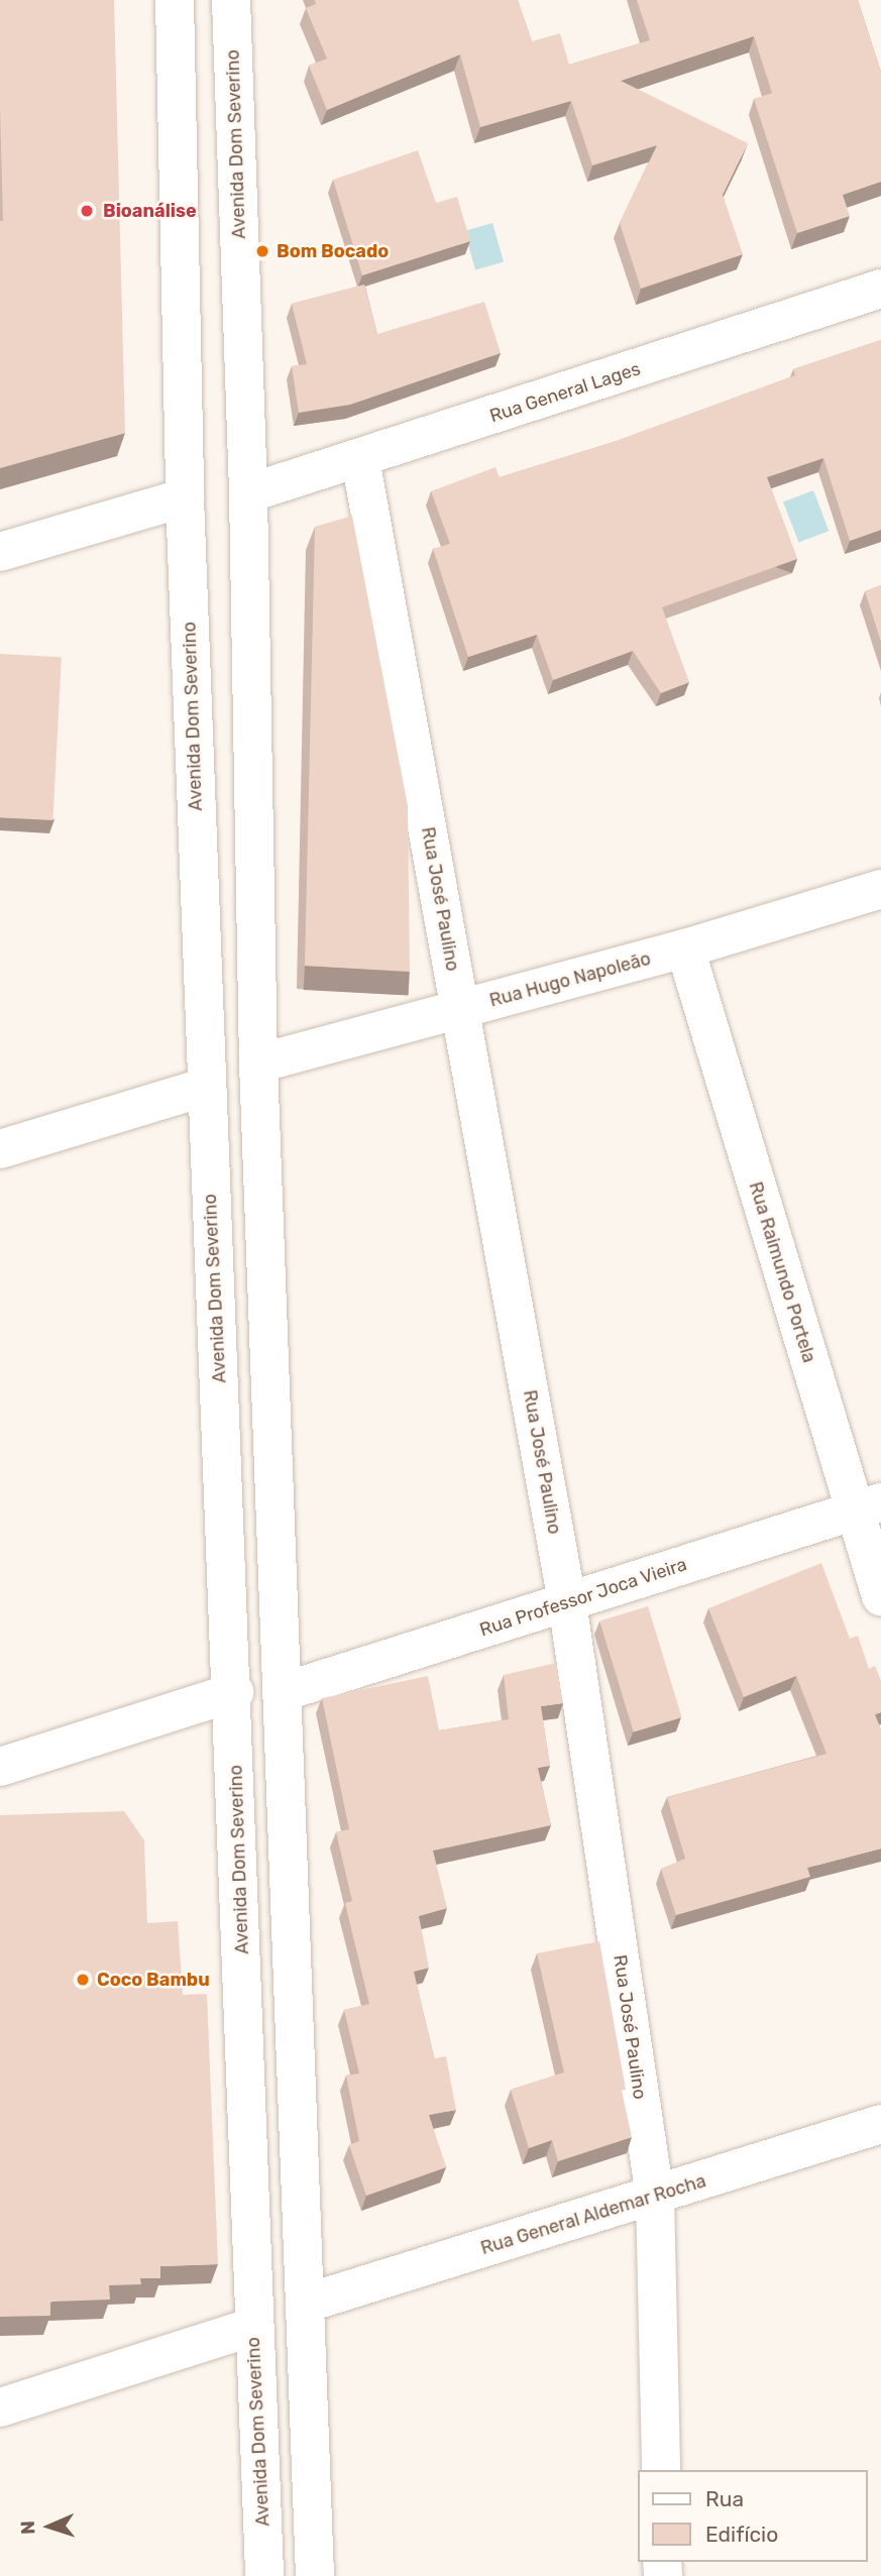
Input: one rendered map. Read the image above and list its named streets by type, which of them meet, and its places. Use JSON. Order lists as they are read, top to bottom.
{
  "streets": {
    "street": [
      "Avenida Dom Severino",
      "Rua General Lages",
      "Rua José Paulino",
      "Rua Hugo Napoleão",
      "Rua Raimundo Portela",
      "Rua Professor Joca Vieira",
      "Rua General Aldemar Rocha"
    ]
  },
  "crossings": [
    ["Avenida Dom Severino", "Rua General Lages"],
    ["Avenida Dom Severino", "Rua Hugo Napoleão"],
    ["Avenida Dom Severino", "Rua Professor Joca Vieira"],
    ["Avenida Dom Severino", "Rua General Aldemar Rocha"],
    ["Rua General Lages", "Rua José Paulino"],
    ["Rua José Paulino", "Rua Hugo Napoleão"],
    ["Rua José Paulino", "Rua Professor Joca Vieira"],
    ["Rua José Paulino", "Rua General Aldemar Rocha"],
    ["Rua Hugo Napoleão", "Rua Raimundo Portela"],
    ["Rua Raimundo Portela", "Rua Professor Joca Vieira"]
  ],
  "places": ["Bioanálise", "Bom Bocado", "Coco Bambu"],
  "legend": ["Rua", "Edifício"],
  "north": "left"
}
